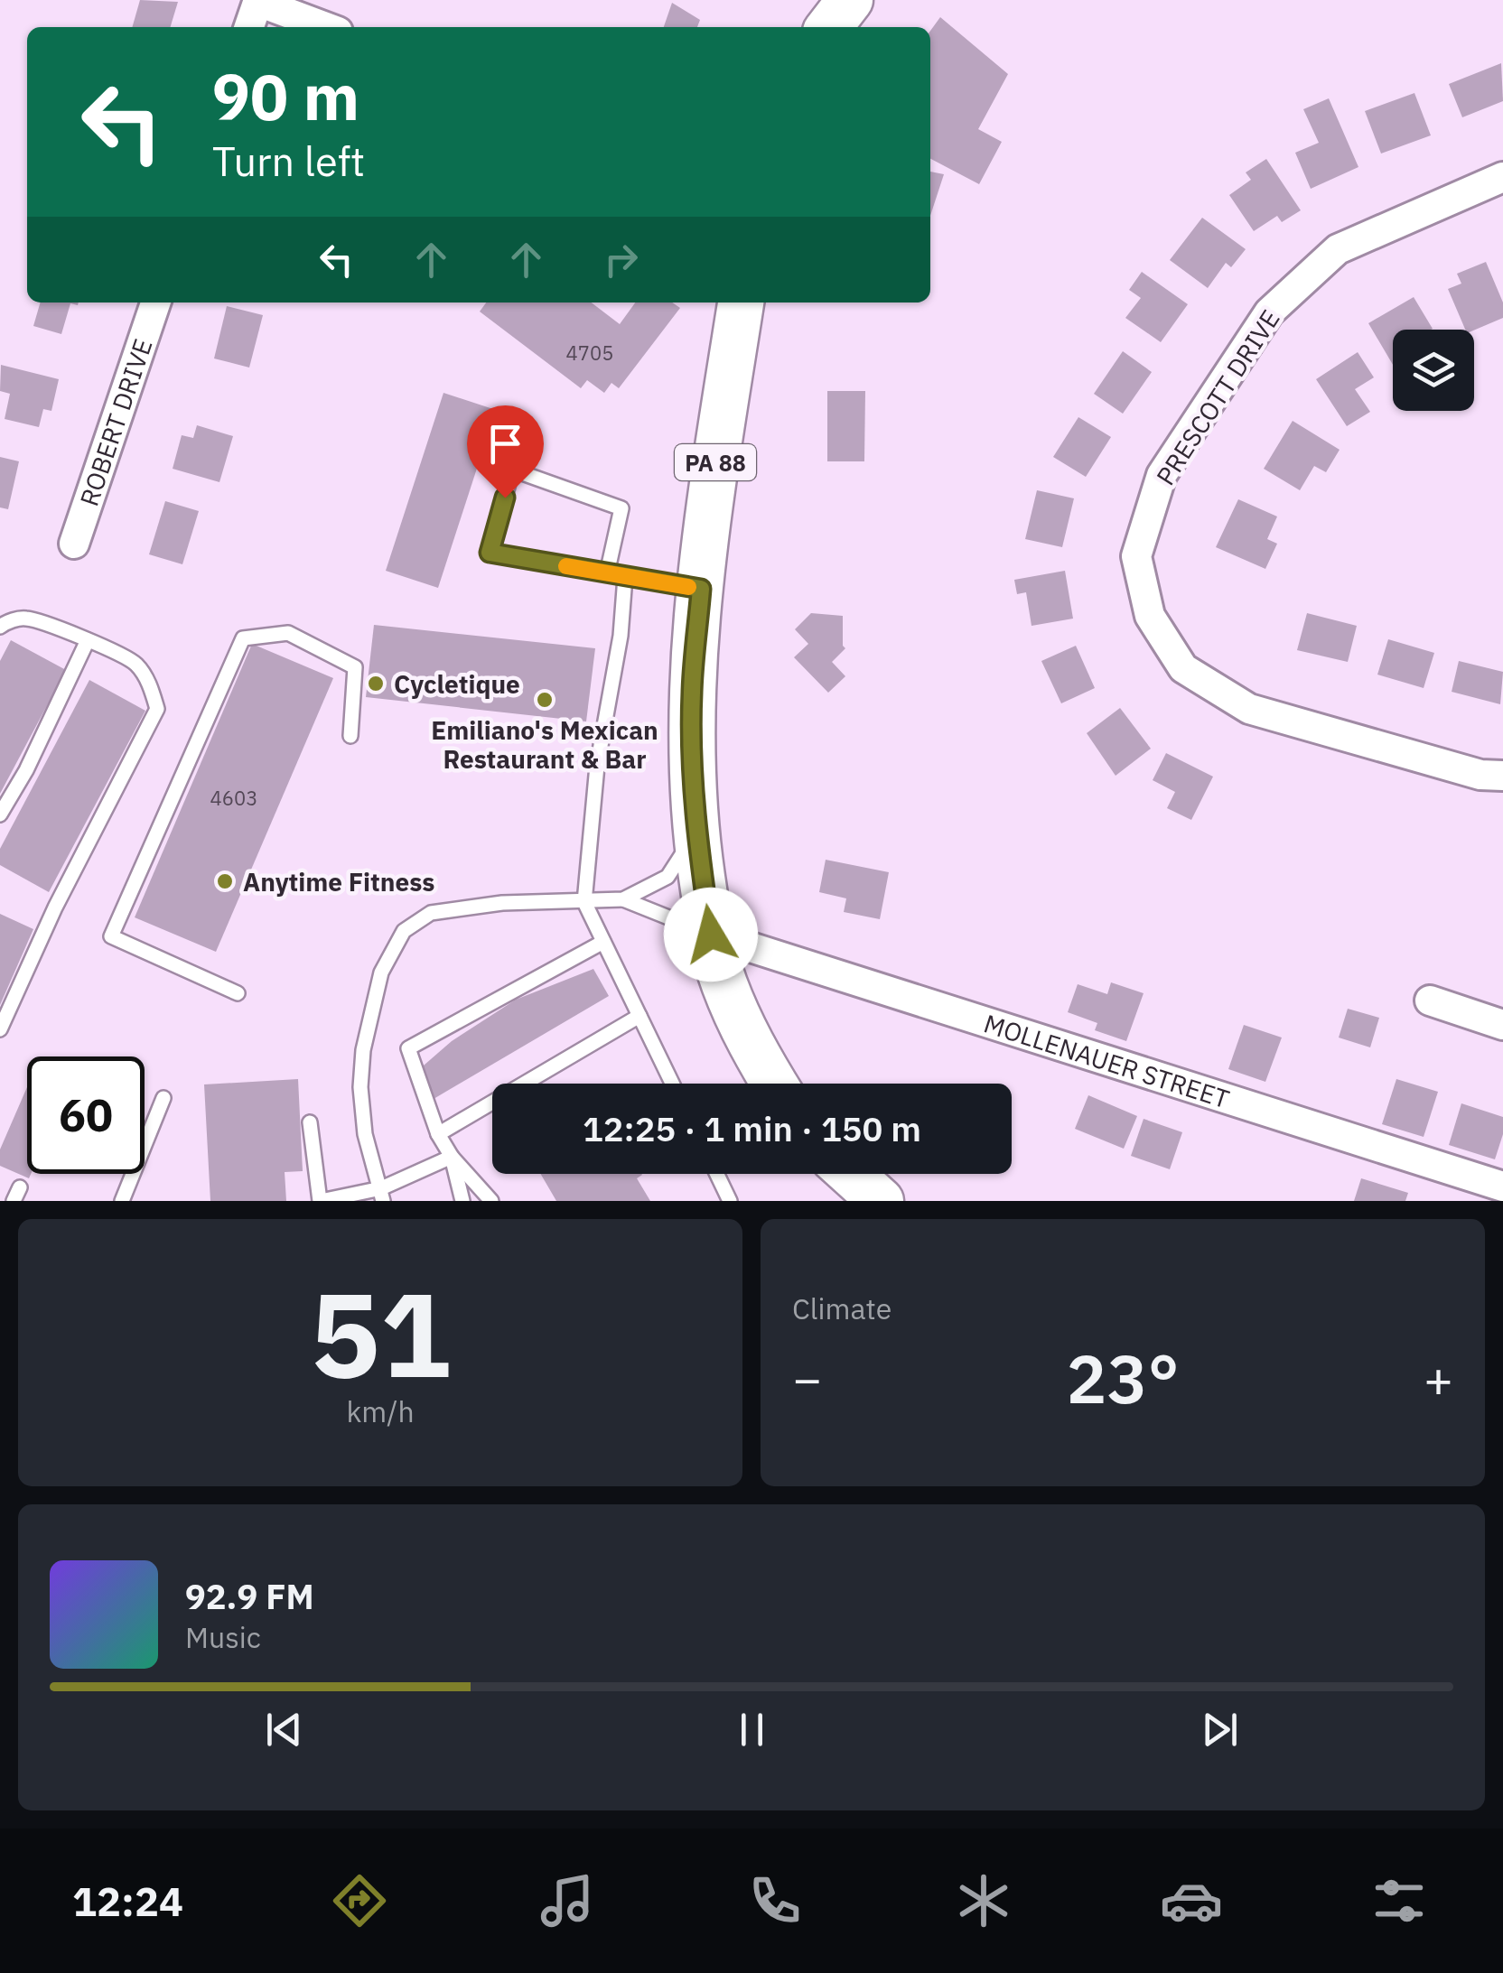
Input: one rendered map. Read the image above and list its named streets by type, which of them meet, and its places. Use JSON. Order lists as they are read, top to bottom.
{
  "streets": {
    "main road": ["PA 88"],
    "street": ["PRESCOTT DRIVE", "ROBERT DRIVE", "MOLLENAUER STREET"]
  },
  "crossings": [
    ["PA 88", "MOLLENAUER STREET"]
  ],
  "places": ["Cycletique", "Emiliano's Mexican Restaurant & Bar", "Anytime Fitness"],
  "house_numbers": ["4705", "4603"],
  "page": {
    "turn": ["90 m", "Turn left"],
    "limit": "60",
    "trip": "12:25 · 1 min · 150 m",
    "tile": [
      ["51", "km/h"],
      "Climate"
    ],
    "heat": ["−", "23°", "+"],
    "song": ["92.9 FM", "Music"],
    "tabs": "12:24"
  }
}
